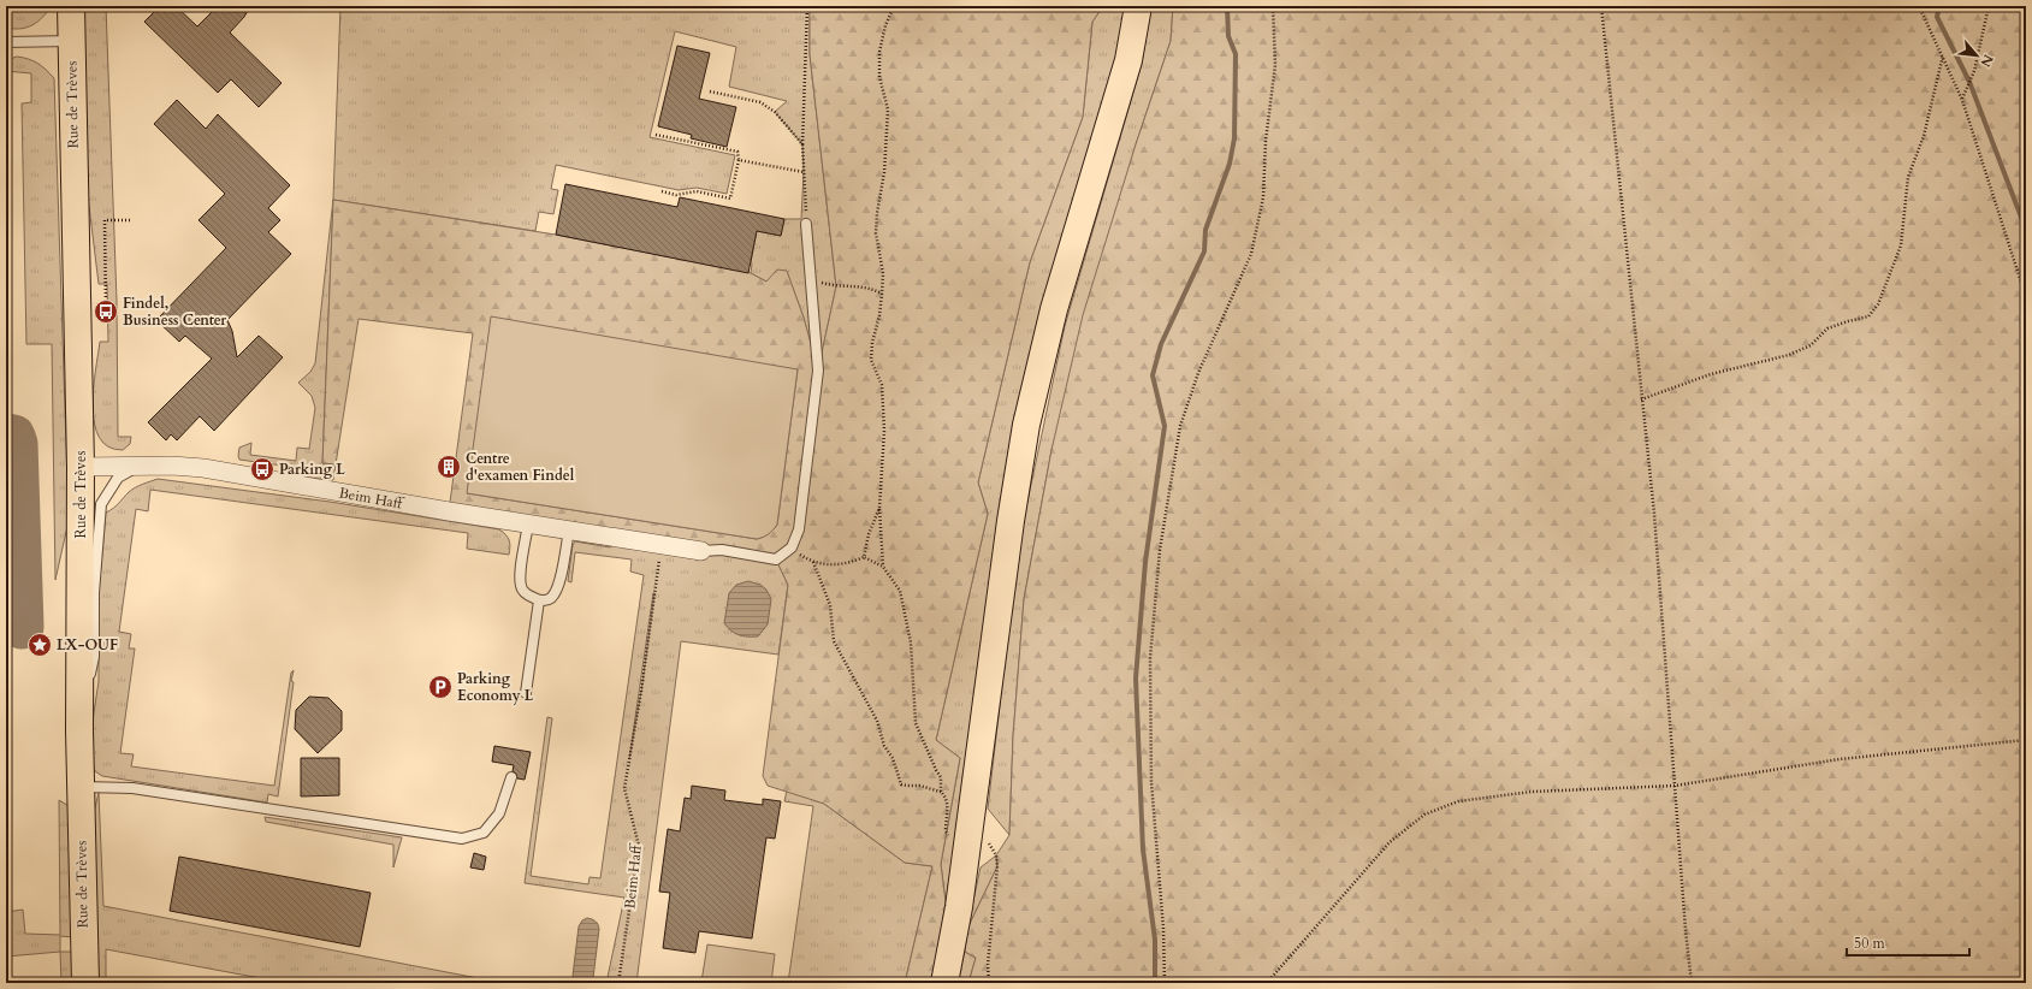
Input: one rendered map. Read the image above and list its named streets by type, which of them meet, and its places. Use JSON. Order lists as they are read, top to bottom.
{
  "streets": {
    "main road": ["Rue de Trèves"],
    "street": ["Beim Haff"]
  },
  "crossings": [
    ["Rue de Trèves", "Beim Haff"]
  ],
  "places": {
    "bus stop": ["Findel, Business Center", "Parking L"],
    "building": ["Centre d'examen Findel"],
    "place": ["LX-OUF"],
    "parking": ["Parking Economy L"]
  },
  "scale_bar": "50 m",
  "north": "bottom right"
}
